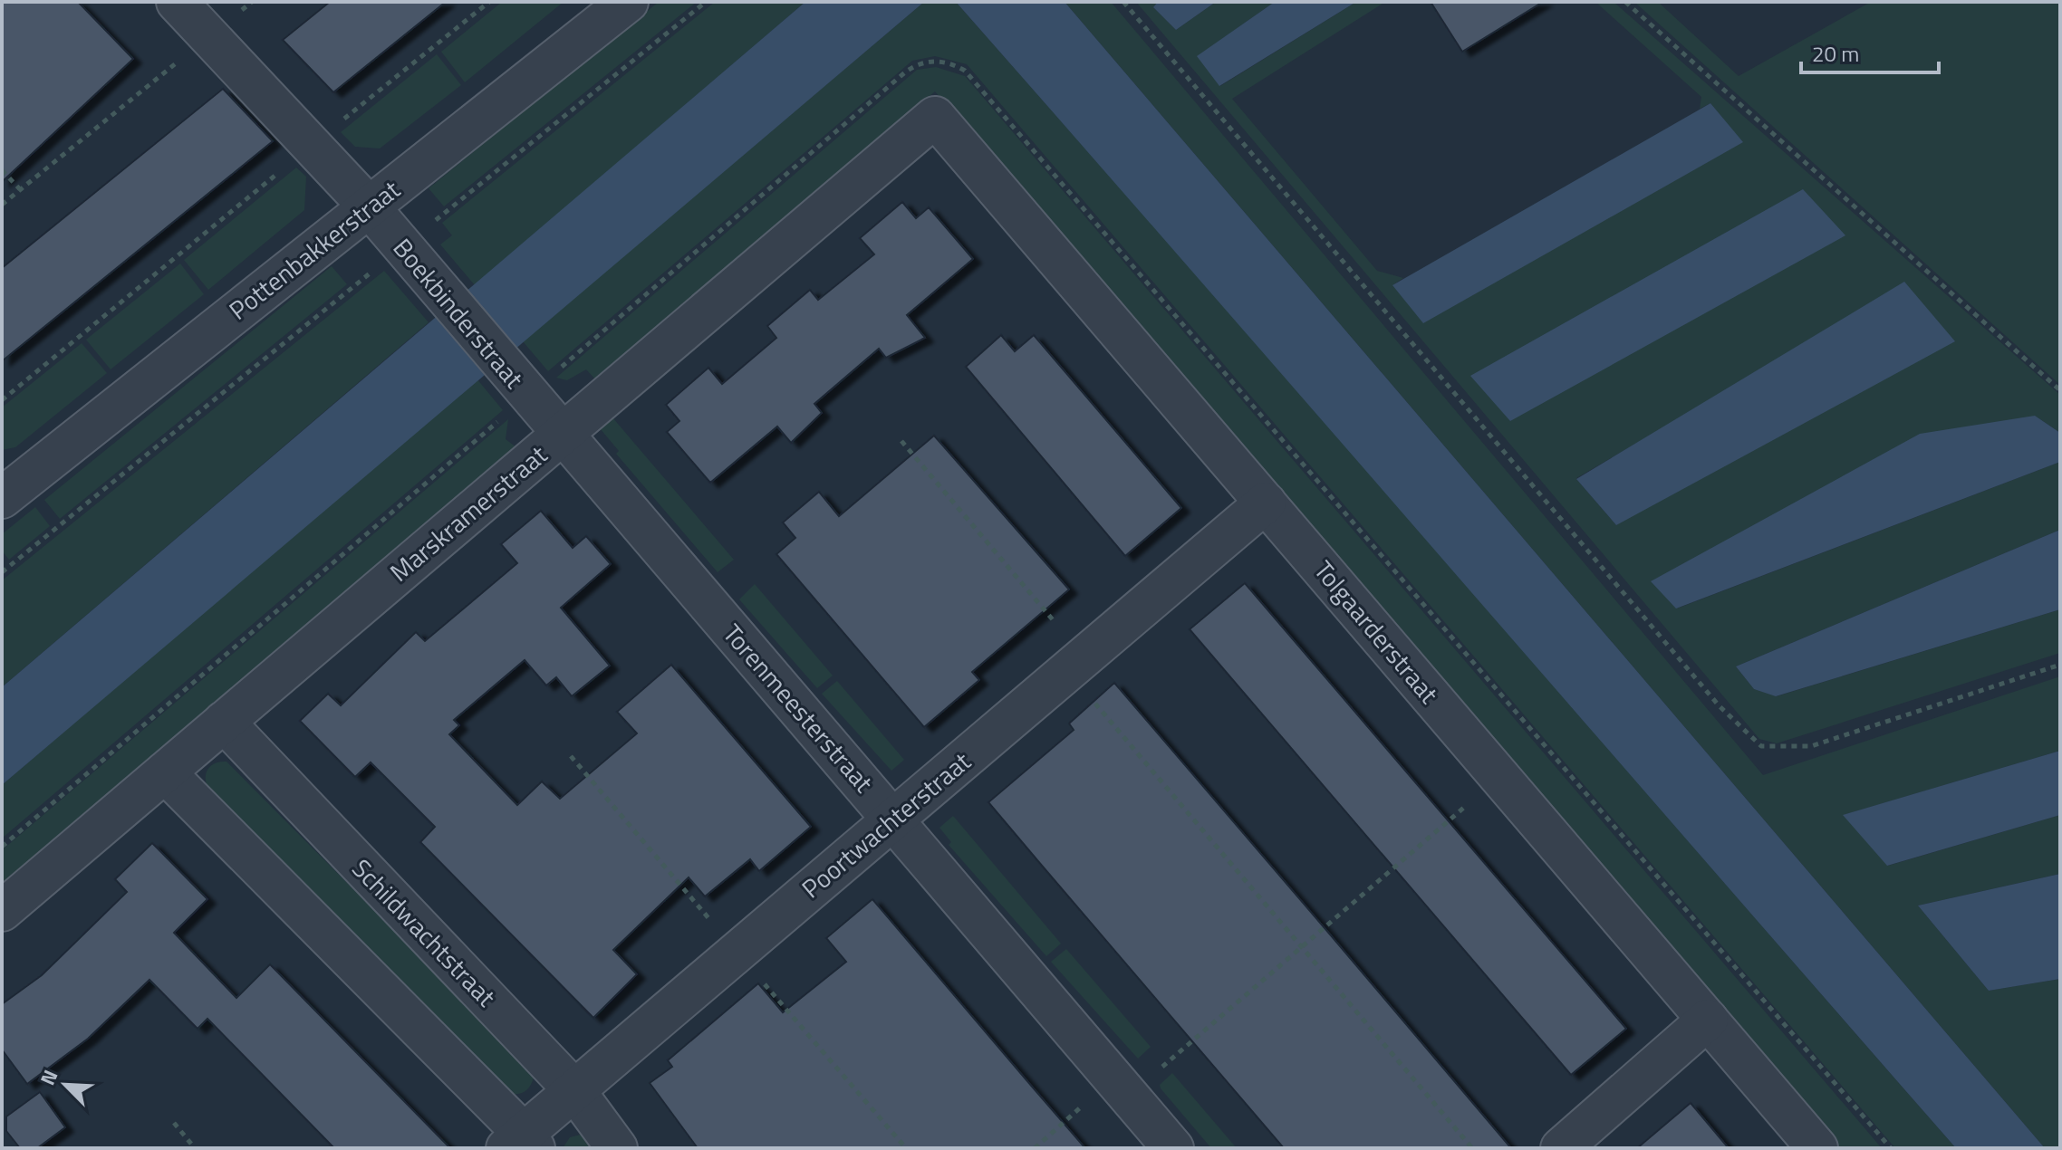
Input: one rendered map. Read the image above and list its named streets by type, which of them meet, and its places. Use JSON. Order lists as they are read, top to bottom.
{
  "streets": {
    "street": [
      "Pottenbakkerstraat",
      "Boekbinderstraat",
      "Marskramerstraat",
      "Tolgaarderstraat",
      "Torenmeesterstraat",
      "Poortwachterstraat",
      "Schildwachtstraat"
    ]
  },
  "crossings": [
    ["Pottenbakkerstraat", "Boekbinderstraat"],
    ["Boekbinderstraat", "Marskramerstraat"],
    ["Boekbinderstraat", "Torenmeesterstraat"],
    ["Marskramerstraat", "Tolgaarderstraat"],
    ["Marskramerstraat", "Torenmeesterstraat"],
    ["Marskramerstraat", "Schildwachtstraat"],
    ["Tolgaarderstraat", "Poortwachterstraat"],
    ["Torenmeesterstraat", "Poortwachterstraat"],
    ["Poortwachterstraat", "Schildwachtstraat"]
  ],
  "scale_bar": "20 m",
  "north": "top left"
}
